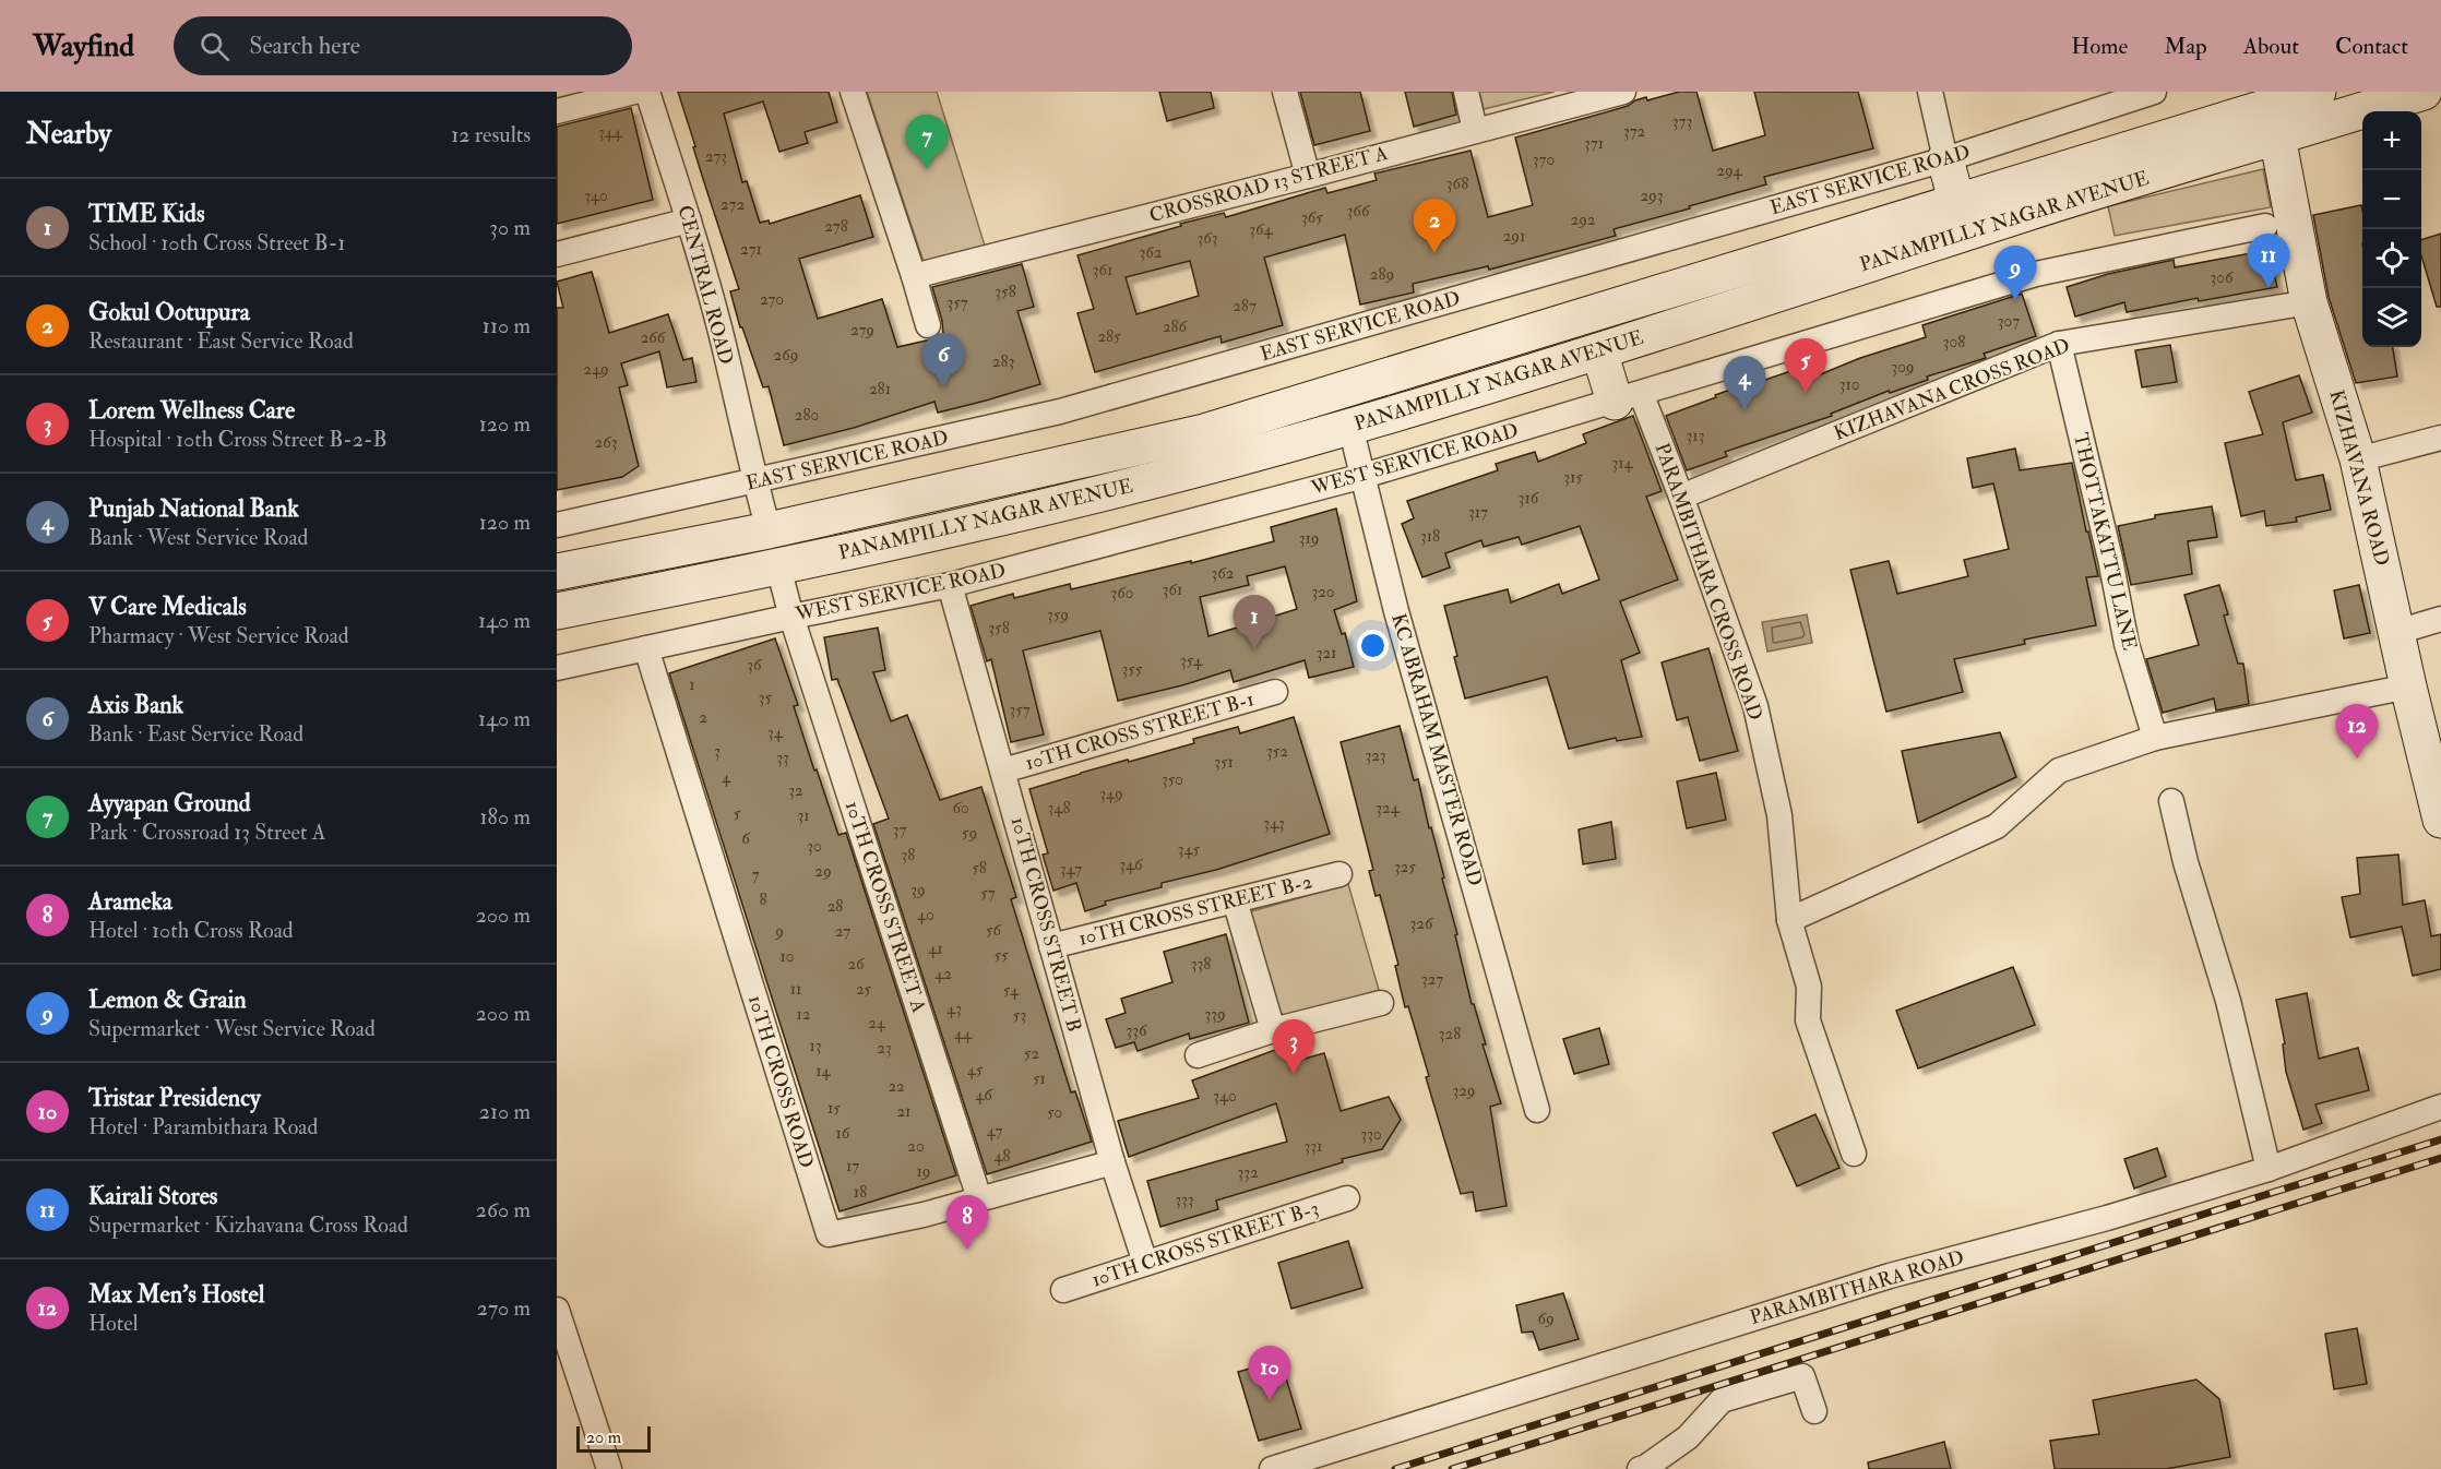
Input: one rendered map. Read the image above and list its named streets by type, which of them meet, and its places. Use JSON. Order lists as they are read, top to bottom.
{
  "streets": {
    "street": [
      "EAST SERVICE ROAD",
      "CROSSROAD 13 STREET A",
      "PANAMPILLY NAGAR AVENUE",
      "CENTRAL ROAD",
      "KIZHAVANA CROSS ROAD",
      "WEST SERVICE ROAD",
      "KIZHAVANA ROAD",
      "THOTTAKATTU LANE",
      "PARAMBITHARA CROSS ROAD",
      "10TH CROSS STREET B-1",
      "KC ABRAHAM MASTER ROAD",
      "10TH CROSS STREET A",
      "10TH CROSS STREET B-2",
      "10TH CROSS STREET B",
      "10TH CROSS ROAD",
      "10TH CROSS STREET B-3",
      "PARAMBITHARA ROAD"
    ]
  },
  "crossings": [
    ["EAST SERVICE ROAD", "CENTRAL ROAD"],
    ["PANAMPILLY NAGAR AVENUE", "CENTRAL ROAD"],
    ["PANAMPILLY NAGAR AVENUE", "KIZHAVANA ROAD"],
    ["PANAMPILLY NAGAR AVENUE", "KC ABRAHAM MASTER ROAD"],
    ["KIZHAVANA CROSS ROAD", "KIZHAVANA ROAD"],
    ["KIZHAVANA CROSS ROAD", "THOTTAKATTU LANE"],
    ["KIZHAVANA CROSS ROAD", "PARAMBITHARA CROSS ROAD"],
    ["WEST SERVICE ROAD", "PARAMBITHARA CROSS ROAD"],
    ["WEST SERVICE ROAD", "KC ABRAHAM MASTER ROAD"],
    ["WEST SERVICE ROAD", "10TH CROSS STREET A"],
    ["WEST SERVICE ROAD", "10TH CROSS STREET B"],
    ["WEST SERVICE ROAD", "10TH CROSS ROAD"],
    ["10TH CROSS STREET B-1", "10TH CROSS STREET B"],
    ["10TH CROSS STREET A", "10TH CROSS ROAD"],
    ["10TH CROSS STREET B-2", "10TH CROSS STREET B"],
    ["10TH CROSS STREET B", "10TH CROSS ROAD"],
    ["10TH CROSS STREET B", "10TH CROSS STREET B-3"]
  ],
  "house_numbers": [
    "373",
    "372",
    "344",
    "371",
    "273",
    "370",
    "294",
    "368",
    "340",
    "293",
    "272",
    "366",
    "365",
    "292",
    "278",
    "364",
    "291",
    "363",
    "271",
    "362",
    "361",
    "289",
    "306",
    "358",
    "270",
    "357",
    "287",
    "307",
    "286",
    "279",
    "285",
    "266",
    "308",
    "269",
    "283",
    "309",
    "249",
    "310",
    "281",
    "280",
    "313",
    "263",
    "314",
    "315",
    "316",
    "317",
    "318",
    "319",
    "362",
    "361",
    "320",
    "360",
    "359",
    "358",
    "321",
    "354",
    "36",
    "355",
    "1",
    "35",
    "357",
    "2",
    "34",
    "3",
    "352",
    "323",
    "33",
    "351",
    "4",
    "350",
    "32",
    "349",
    "60",
    "348",
    "324",
    "5",
    "31",
    "343",
    "37",
    "59",
    "6",
    "30",
    "345",
    "38",
    "346",
    "325",
    "58",
    "347",
    "29",
    "7",
    "39",
    "57",
    "8",
    "28",
    "40",
    "326",
    "56",
    "9",
    "27",
    "41",
    "55",
    "10",
    "26",
    "338",
    "42",
    "327",
    "11",
    "25",
    "54",
    "43",
    "12",
    "339",
    "53",
    "24",
    "336",
    "44",
    "328",
    "13",
    "23",
    "52",
    "45",
    "14",
    "51",
    "22",
    "329",
    "46",
    "340",
    "15",
    "21",
    "50",
    "47",
    "16",
    "330",
    "20",
    "331",
    "48",
    "17",
    "19",
    "332",
    "18",
    "333",
    "69"
  ],
  "scale_bar": "20 m",
  "page": {
    "header": "Wayfind",
    "search": "Search here",
    "nav": [
      "Home",
      "Map",
      "About",
      "Contact"
    ],
    "heading": ["Nearby", "12 results"],
    "map_buttons": ["+", "−"],
    "pins": [
      "7",
      "2",
      "11",
      "9",
      "6",
      "5",
      "4",
      "1",
      "12",
      "3",
      "8",
      "10"
    ],
    "list": [
      {
        "mark": "1",
        "name": "TIME Kids",
        "note": "School · 10th Cross Street B-1",
        "value": "30 m"
      },
      {
        "mark": "2",
        "name": "Gokul Ootupura",
        "note": "Restaurant · East Service Road",
        "value": "110 m"
      },
      {
        "mark": "3",
        "name": "Lorem Wellness Care",
        "note": "Hospital · 10th Cross Street B-2-B",
        "value": "120 m"
      },
      {
        "mark": "4",
        "name": "Punjab National Bank",
        "note": "Bank · West Service Road",
        "value": "120 m"
      },
      {
        "mark": "5",
        "name": "V Care Medicals",
        "note": "Pharmacy · West Service Road",
        "value": "140 m"
      },
      {
        "mark": "6",
        "name": "Axis Bank",
        "note": "Bank · East Service Road",
        "value": "140 m"
      },
      {
        "mark": "7",
        "name": "Ayyapan Ground",
        "note": "Park · Crossroad 13 Street A",
        "value": "180 m"
      },
      {
        "mark": "8",
        "name": "Arameka",
        "note": "Hotel · 10th Cross Road",
        "value": "200 m"
      },
      {
        "mark": "9",
        "name": "Lemon & Grain",
        "note": "Supermarket · West Service Road",
        "value": "200 m"
      },
      {
        "mark": "10",
        "name": "Tristar Presidency",
        "note": "Hotel · Parambithara Road",
        "value": "210 m"
      },
      {
        "mark": "11",
        "name": "Kairali Stores",
        "note": "Supermarket · Kizhavana Cross Road",
        "value": "260 m"
      },
      {
        "mark": "12",
        "name": "Max Men's Hostel",
        "note": "Hotel",
        "value": "270 m"
      }
    ],
    "scale": "20 m"
  }
}
